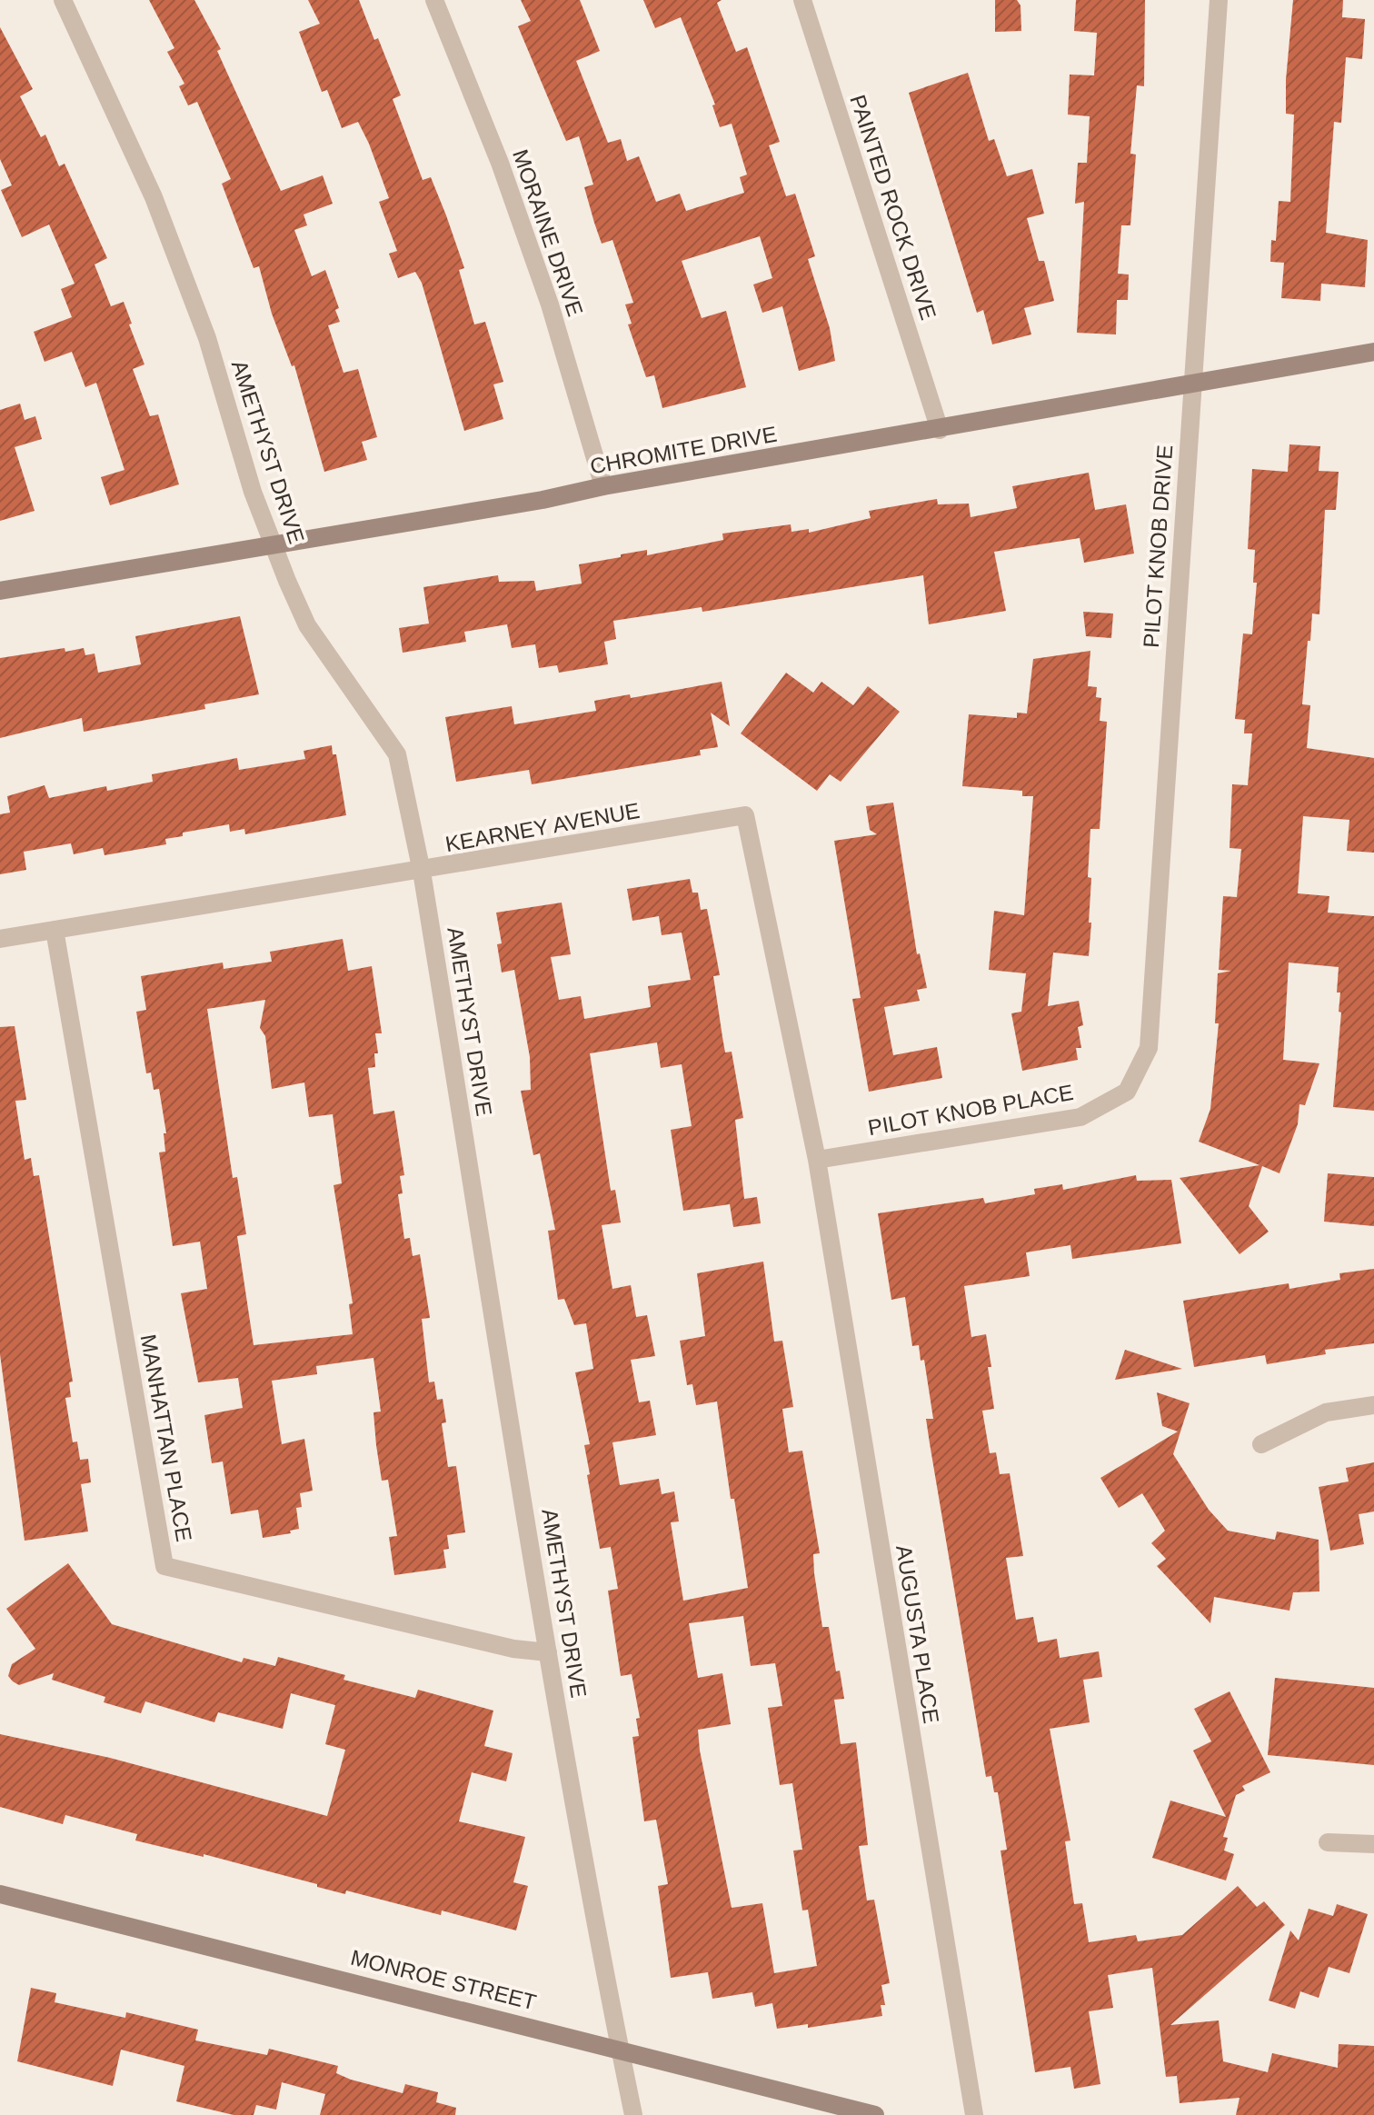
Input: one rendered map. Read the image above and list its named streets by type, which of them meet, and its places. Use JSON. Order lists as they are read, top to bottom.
{
  "streets": {
    "street": [
      "PAINTED ROCK DRIVE",
      "MORAINE DRIVE",
      "CHROMITE DRIVE",
      "AMETHYST DRIVE",
      "PILOT KNOB DRIVE",
      "KEARNEY AVENUE",
      "PILOT KNOB PLACE",
      "MANHATTAN PLACE",
      "AUGUSTA PLACE",
      "MONROE STREET"
    ]
  },
  "crossings": [
    ["PAINTED ROCK DRIVE", "CHROMITE DRIVE"],
    ["MORAINE DRIVE", "CHROMITE DRIVE"],
    ["CHROMITE DRIVE", "AMETHYST DRIVE"],
    ["CHROMITE DRIVE", "PILOT KNOB DRIVE"],
    ["AMETHYST DRIVE", "KEARNEY AVENUE"],
    ["AMETHYST DRIVE", "MANHATTAN PLACE"],
    ["AMETHYST DRIVE", "MONROE STREET"],
    ["PILOT KNOB DRIVE", "PILOT KNOB PLACE"],
    ["KEARNEY AVENUE", "PILOT KNOB PLACE"],
    ["KEARNEY AVENUE", "MANHATTAN PLACE"],
    ["KEARNEY AVENUE", "AUGUSTA PLACE"],
    ["PILOT KNOB PLACE", "AUGUSTA PLACE"]
  ]
}
